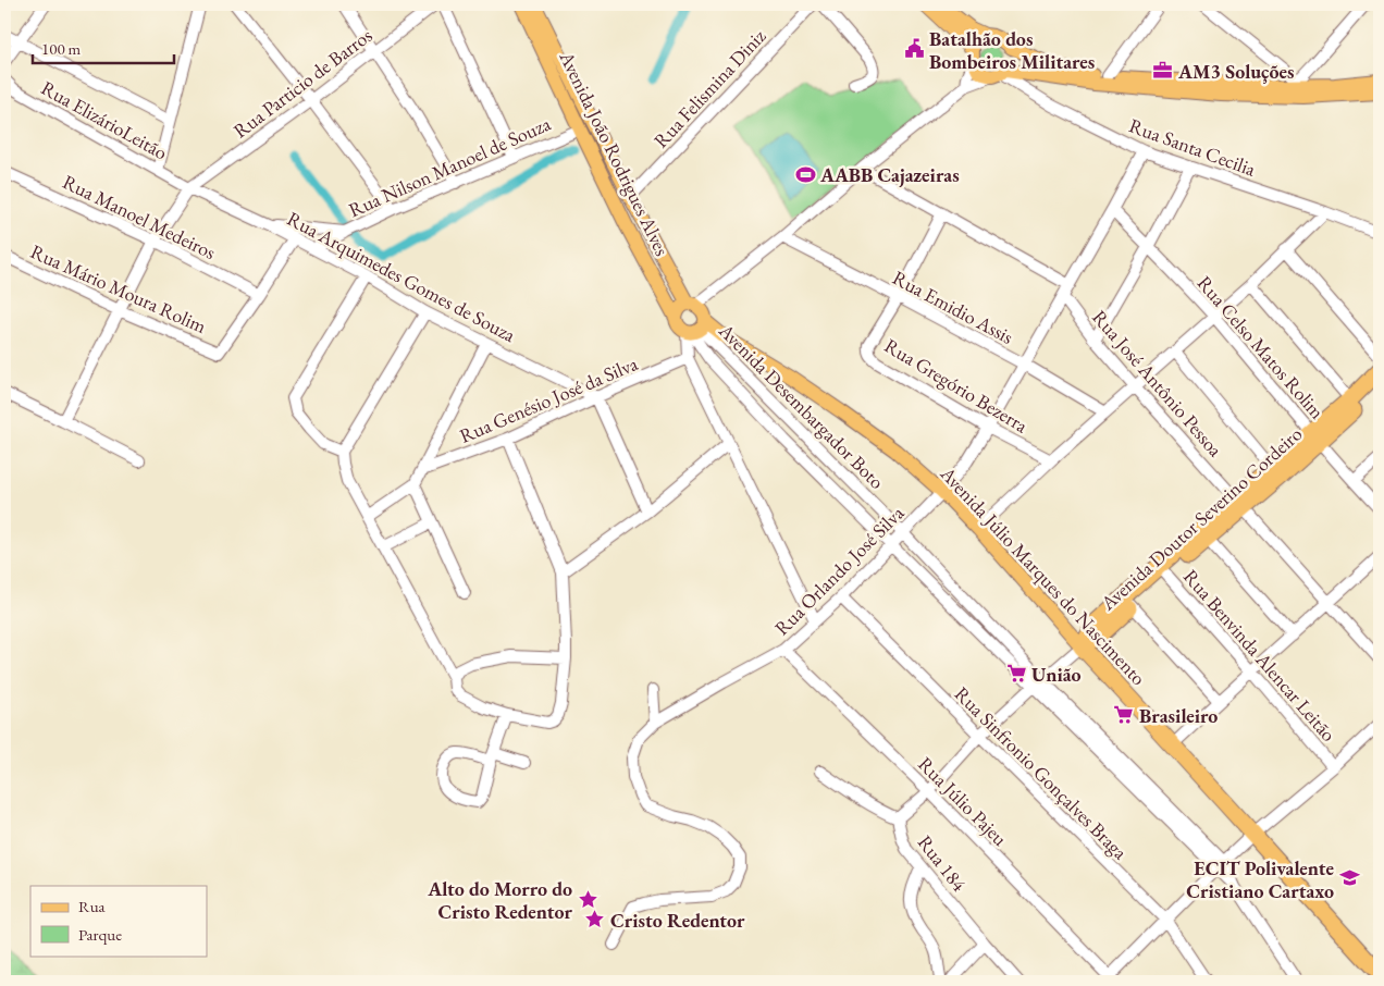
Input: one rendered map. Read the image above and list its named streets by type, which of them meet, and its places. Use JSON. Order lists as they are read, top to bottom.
{
  "streets": {
    "highway": ["Avenida Doutor Severino Cordeiro", "Avenida Júlio Marques do Nascimento"],
    "main road": ["Avenida João Rodrigues Alves"],
    "street": [
      "Rua Particio de Barros",
      "Rua Felismina Diniz",
      "Rua ElizárioLeitão",
      "Rua Santa Cecilia",
      "Rua Nilson Manoel de Souza",
      "Rua Manoel Medeiros",
      "Rua Arquimedes Gomes de Souza",
      "Rua Mário Moura Rolim",
      "Rua Emidio Assis",
      "Rua Celso Matos Rolim",
      "Rua José Antônio Pessoa",
      "Rua Gregório Bezerra",
      "Rua Genésio José da Silva",
      "Avenida Desembargador Boto",
      "Rua Orlando José Silva",
      "Rua Benvinda Alencar Leitão",
      "Rua Sinfronio Gonçalves Braga",
      "Rua Júlio Pajeu",
      "Rua 184"
    ]
  },
  "crossings": [
    ["Rua Particio de Barros", "Rua ElizárioLeitão"],
    ["Rua Particio de Barros", "Rua Arquimedes Gomes de Souza"],
    ["Rua Felismina Diniz", "Avenida João Rodrigues Alves"],
    ["Rua ElizárioLeitão", "Rua Arquimedes Gomes de Souza"],
    ["Rua Santa Cecilia", "Rua Orlando José Silva"],
    ["Avenida João Rodrigues Alves", "Rua Nilson Manoel de Souza"],
    ["Avenida João Rodrigues Alves", "Avenida Desembargador Boto"],
    ["Avenida João Rodrigues Alves", "Avenida Júlio Marques do Nascimento"],
    ["Rua Nilson Manoel de Souza", "Rua Arquimedes Gomes de Souza"],
    ["Rua Manoel Medeiros", "Rua Mário Moura Rolim"],
    ["Rua Arquimedes Gomes de Souza", "Rua Genésio José da Silva"],
    ["Rua Emidio Assis", "Rua Gregório Bezerra"],
    ["Rua Emidio Assis", "Rua Orlando José Silva"],
    ["Rua Celso Matos Rolim", "Avenida Doutor Severino Cordeiro"],
    ["Rua Celso Matos Rolim", "Rua Orlando José Silva"],
    ["Rua José Antônio Pessoa", "Avenida Doutor Severino Cordeiro"],
    ["Rua José Antônio Pessoa", "Rua Orlando José Silva"],
    ["Rua Gregório Bezerra", "Rua Orlando José Silva"],
    ["Avenida Desembargador Boto", "Rua Orlando José Silva"],
    ["Avenida Desembargador Boto", "Avenida Júlio Marques do Nascimento"],
    ["Avenida Doutor Severino Cordeiro", "Avenida Júlio Marques do Nascimento"],
    ["Avenida Doutor Severino Cordeiro", "Rua Benvinda Alencar Leitão"],
    ["Rua Orlando José Silva", "Avenida Júlio Marques do Nascimento"],
    ["Rua Orlando José Silva", "Rua Sinfronio Gonçalves Braga"],
    ["Rua Orlando José Silva", "Rua Júlio Pajeu"]
  ],
  "places": {
    "public building": ["Batalhão dos Bombeiros Militares"],
    "office": ["AM3 Soluções"],
    "sports": ["AABB Cajazeiras"],
    "supermarket": ["União", "Brasileiro"],
    "school or university": ["ECIT Polivalente Cristiano Cartaxo"],
    "place": ["Alto do Morro do Cristo Redentor", "Cristo Redentor"]
  },
  "legend": ["Rua", "Parque"],
  "scale_bar": "100 m"
}
